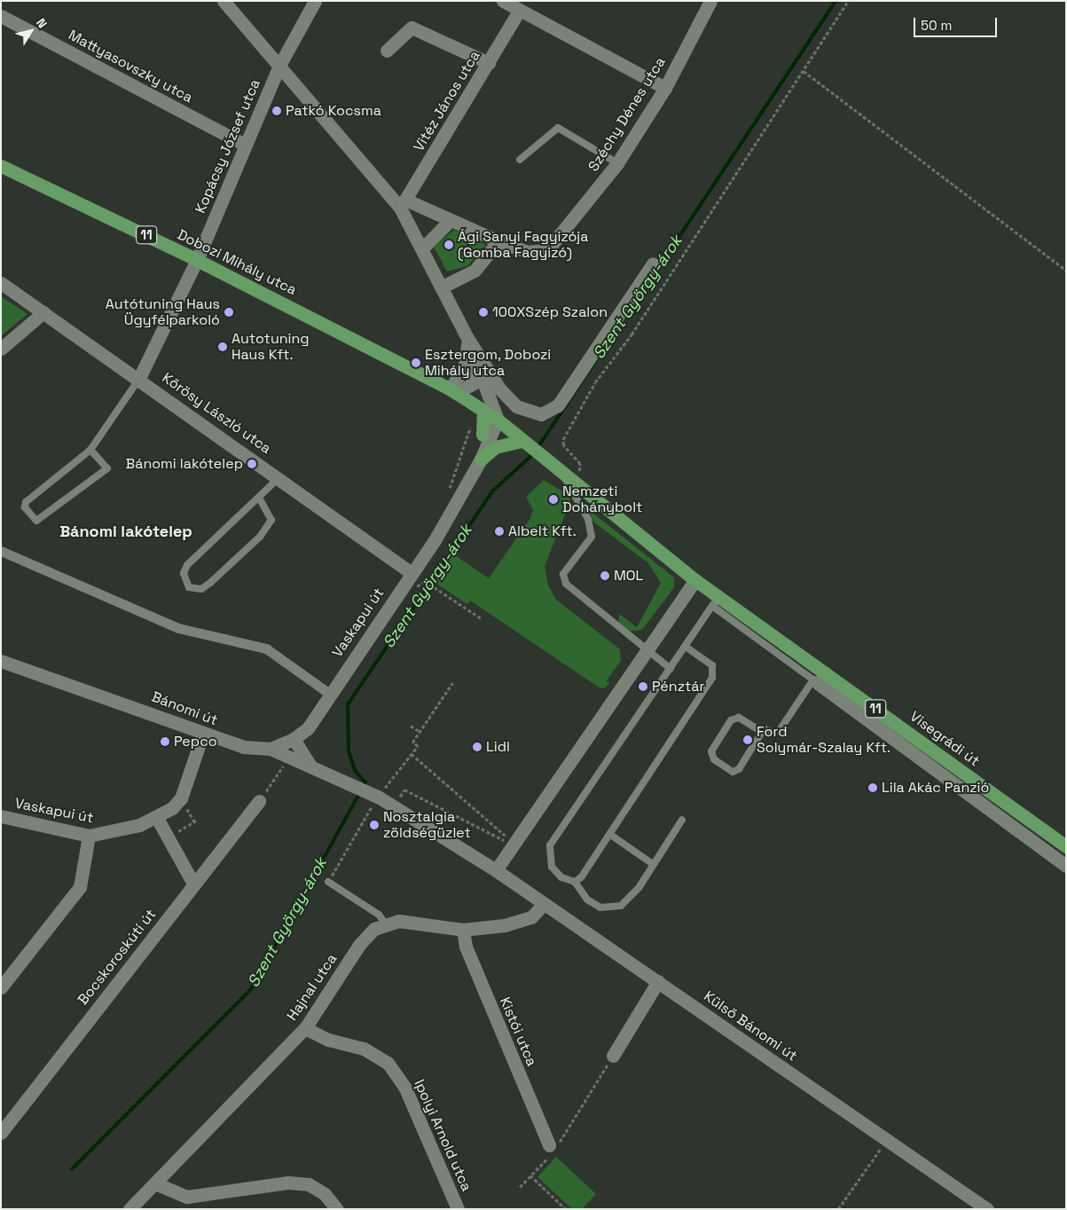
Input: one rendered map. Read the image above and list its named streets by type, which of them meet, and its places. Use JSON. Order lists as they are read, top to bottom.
{
  "streets": {
    "main road": ["11", "Dobozi Mihály utca", "Visegrádi út"],
    "street": [
      "Mattyasovszky utca",
      "Vitéz János utca",
      "Széchy Dénes utca",
      "Kopácsy József utca",
      "Kőrösy László utca",
      "Vaskapui út",
      "Bánomi út",
      "Bocskoroskúti út",
      "Hajnal utca",
      "Külső Bánomi út",
      "Kistói utca",
      "Ipolyi Arnold utca"
    ]
  },
  "crossings": [
    ["Mattyasovszky utca", "Kopácsy József utca"],
    ["Kopácsy József utca", "Dobozi Mihály utca"],
    ["Kopácsy József utca", "Kőrösy László utca"],
    ["Dobozi Mihály utca", "Vaskapui út"],
    ["Dobozi Mihály utca", "Visegrádi út"],
    ["Kőrösy László utca", "Vaskapui út"],
    ["Vaskapui út", "Bánomi út"],
    ["Hajnal utca", "Ipolyi Arnold utca"]
  ],
  "districts": ["Bánomi lakótelep"],
  "water": ["Szent György-árok"],
  "places": [
    "Patkó Kocsma",
    "Ági Sanyi Fagyizója (Gomba Fagyizó)",
    "Autótuning Haus Ügyfélparkoló",
    "100XSzép Szalon",
    "Autotuning Haus Kft.",
    "Esztergom, Dobozi Mihály utca",
    "Bánomi lakótelep",
    "Nemzeti Dohánybolt",
    "Albelt Kft.",
    "MOL",
    "Pénztár",
    "Ford Solymár-Szalay Kft.",
    "Pepco",
    "Lidl",
    "Lila Akác Panzió",
    "Nosztalgia zöldségüzlet"
  ],
  "scale_bar": "50 m",
  "north": "top right"
}
